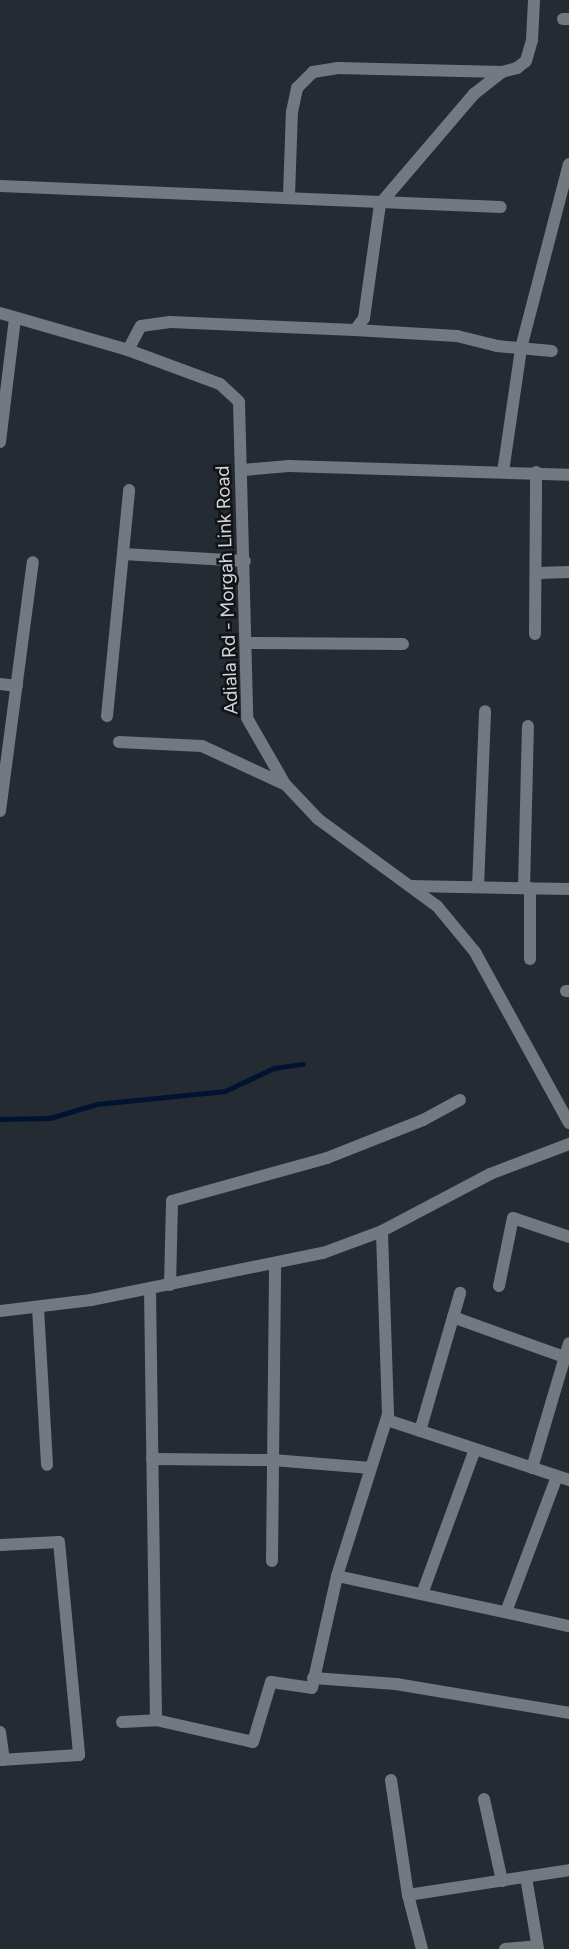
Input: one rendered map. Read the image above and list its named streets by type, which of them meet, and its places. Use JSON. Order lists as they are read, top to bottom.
{
  "streets": {
    "street": ["Adiala Rd - Morgah Link Road"]
  }
}
